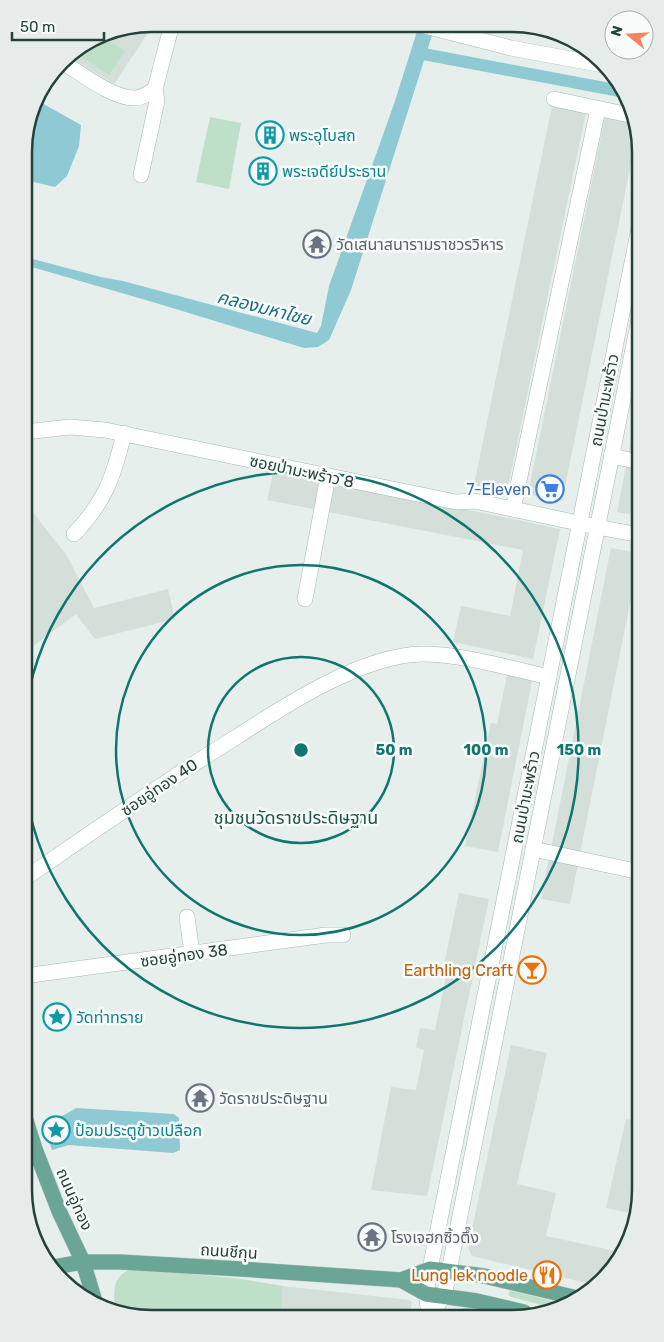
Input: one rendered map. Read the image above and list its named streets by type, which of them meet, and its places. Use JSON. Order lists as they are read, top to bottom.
{
  "streets": {
    "main road": ["ถนนอู่ทอง", "ถนนชีกุน"],
    "street": [
      "ถนนป่ามะพร้าว",
      "ซอยป่ามะพร้าว 8",
      "ซอยอู่ทอง 40",
      "ซอยอู่ทอง 38"
    ]
  },
  "crossings": [
    ["ถนนป่ามะพร้าว", "ซอยป่ามะพร้าว 8"],
    ["ถนนป่ามะพร้าว", "ซอยอู่ทอง 40"],
    ["ถนนป่ามะพร้าว", "ถนนชีกุน"],
    ["ถนนอู่ทอง", "ถนนชีกุน"]
  ],
  "districts": ["ชุมชนวัดราชประดิษฐาน"],
  "water": ["คลองมหาไชย"],
  "places": {
    "building": ["พระอุโบสถ", "พระเจดีย์ประธาน"],
    "temple": ["วัดเสนาสนารามราชวรวิหาร", "วัดราชประดิษฐาน", "โรงเจฮกซิ้วตึ๊ง"],
    "supermarket": ["7-Eleven"],
    "bar": ["Earthling Craft"],
    "place": ["วัดท่าทราย", "ป้อมประตูข้าวเปลือก"],
    "restaurant": ["Lung lek noodle"]
  },
  "scale_bar": "50 m",
  "north": "left",
  "rings": ["50 m", "100 m", "150 m"]
}
